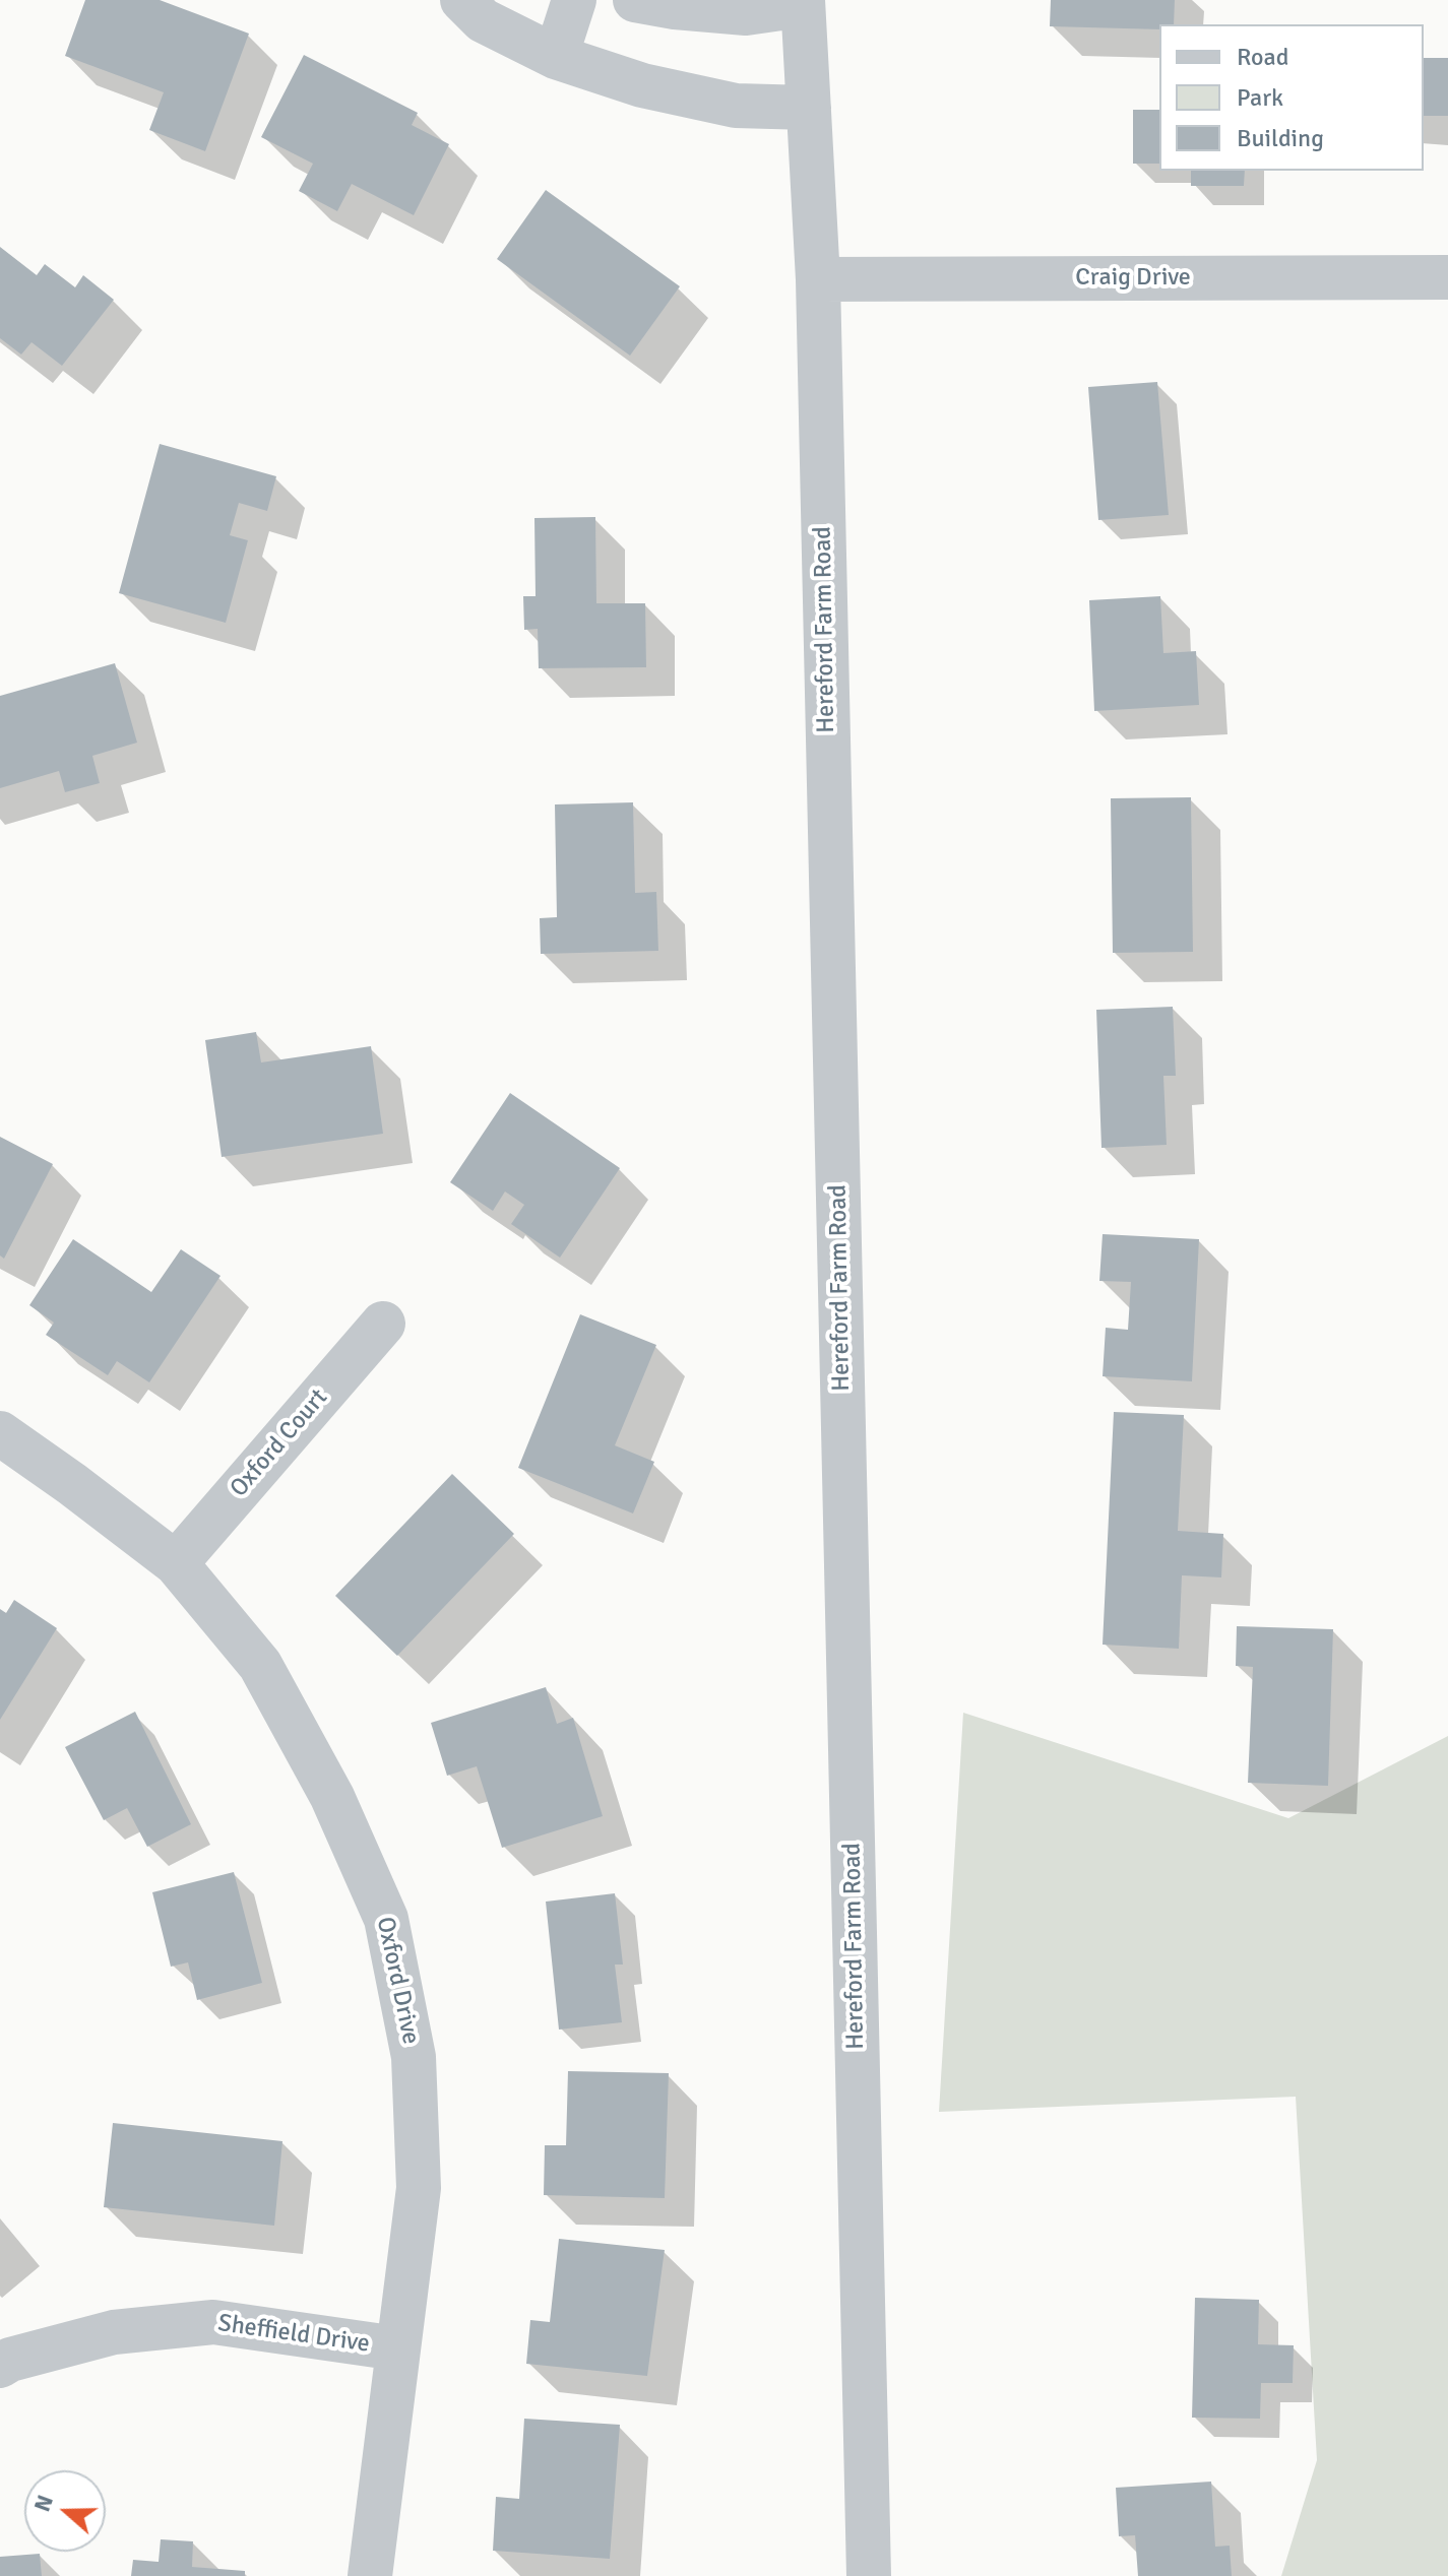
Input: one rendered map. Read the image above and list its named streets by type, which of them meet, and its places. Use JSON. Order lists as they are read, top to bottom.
{
  "streets": {
    "street": [
      "Craig Drive",
      "Hereford Farm Road",
      "Oxford Court",
      "Oxford Drive",
      "Sheffield Drive"
    ]
  },
  "crossings": [
    ["Craig Drive", "Hereford Farm Road"],
    ["Oxford Court", "Oxford Drive"],
    ["Oxford Drive", "Sheffield Drive"]
  ],
  "legend": ["Road", "Park", "Building"],
  "north": "left"
}
